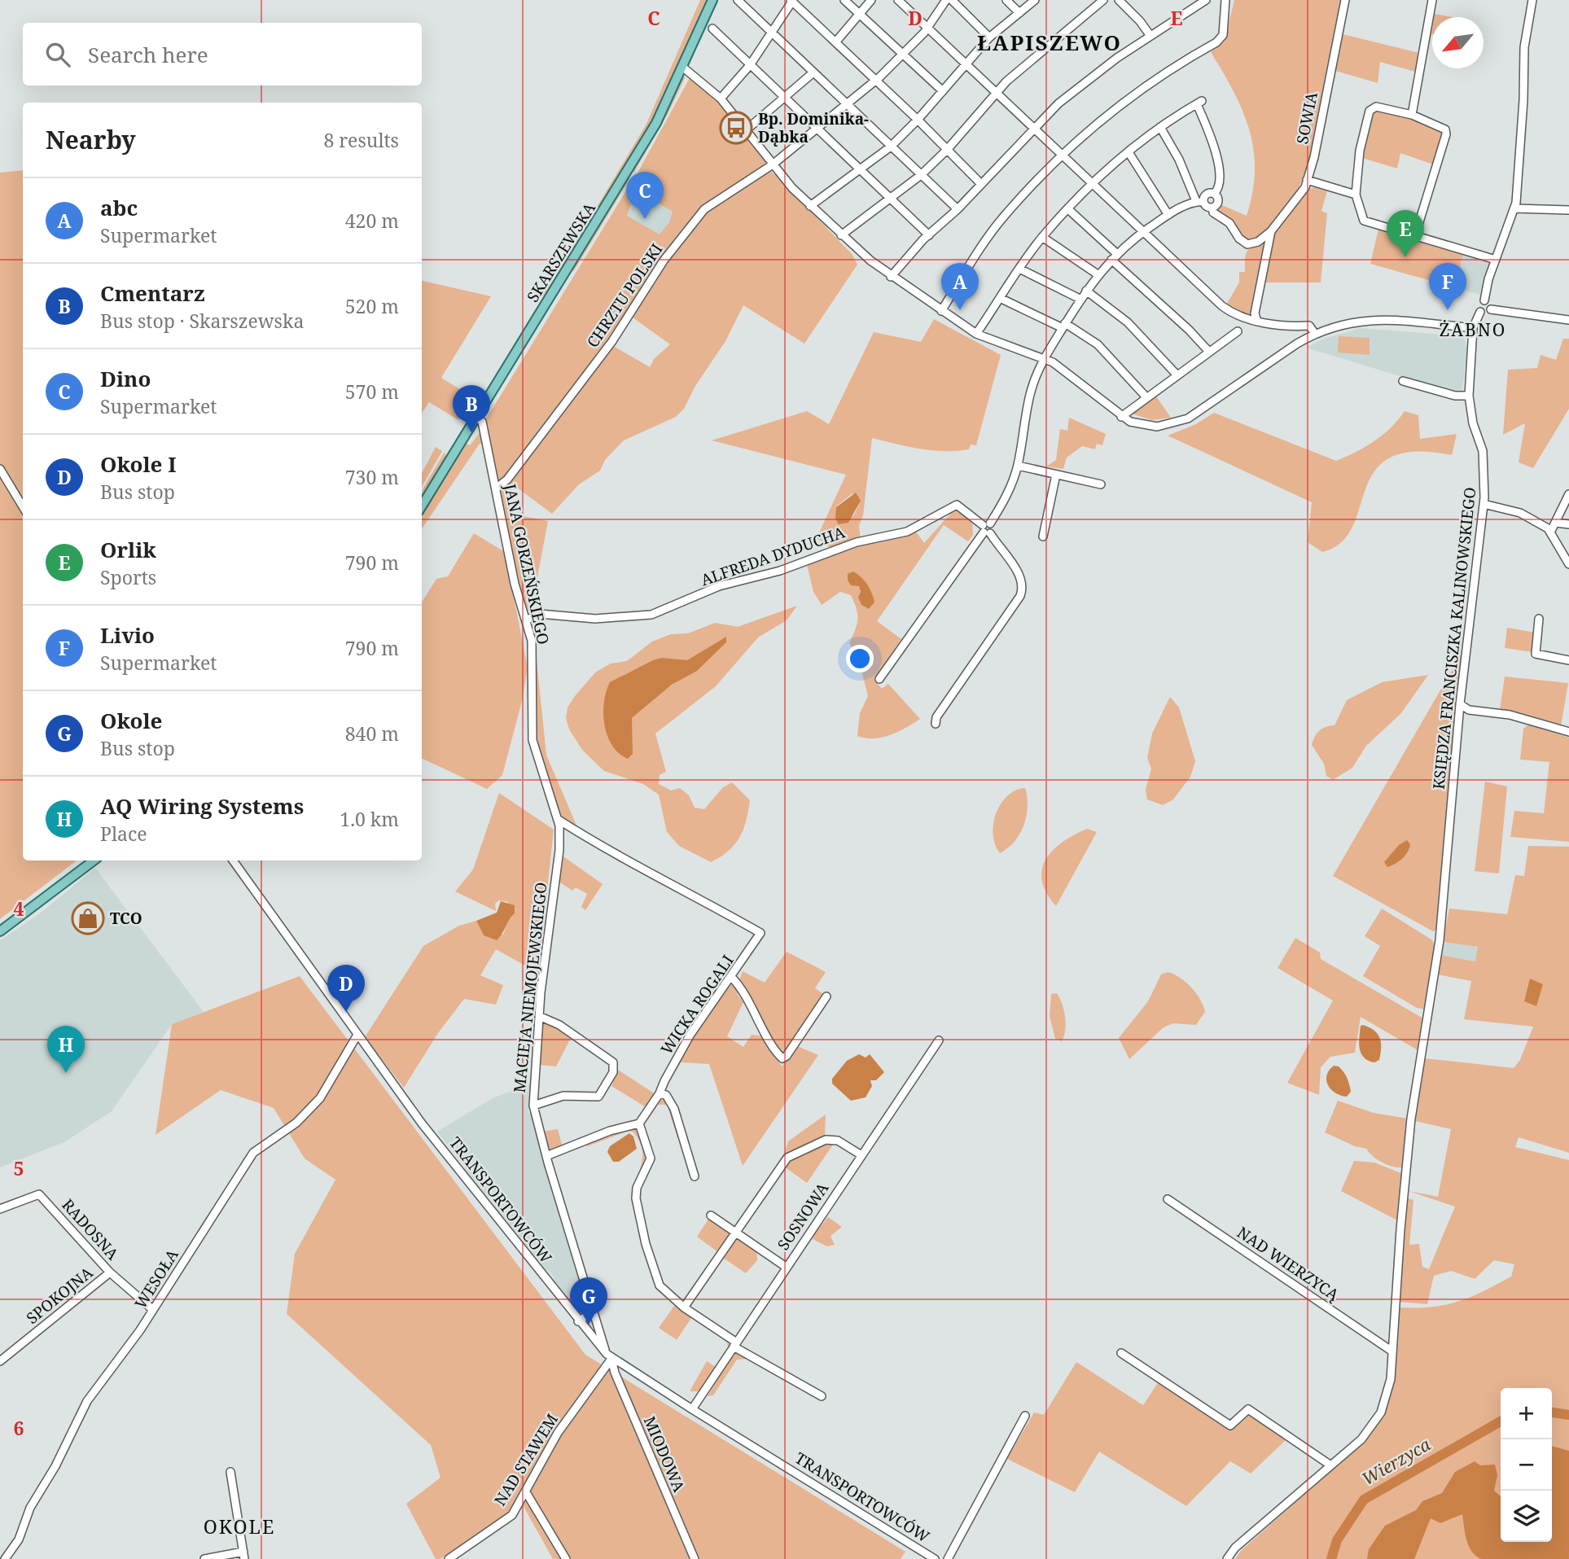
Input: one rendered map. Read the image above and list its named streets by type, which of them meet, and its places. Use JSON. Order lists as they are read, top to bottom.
{
  "streets": {
    "main road": ["SKARSZEWSKA"],
    "street": [
      "SOWIA",
      "CHRZTU POLSKI",
      "ALFREDA DYDUCHA",
      "JANA GORZEŃSKIEGO",
      "KSIĘDZA FRANCISZKA KALINOWSKIEGO",
      "MACIEJA NIEMOJEWSKIEGO",
      "WICKA ROGALI",
      "TRANSPORTOWCÓW",
      "SOSNOWA",
      "RADOSNA",
      "NAD WIERZYCĄ",
      "WESOŁA",
      "SPOKOJNA",
      "MIODOWA",
      "NAD STAWEM"
    ]
  },
  "crossings": [
    ["SKARSZEWSKA", "JANA GORZEŃSKIEGO"],
    ["CHRZTU POLSKI", "JANA GORZEŃSKIEGO"],
    ["ALFREDA DYDUCHA", "JANA GORZEŃSKIEGO"],
    ["JANA GORZEŃSKIEGO", "MACIEJA NIEMOJEWSKIEGO"],
    ["JANA GORZEŃSKIEGO", "WICKA ROGALI"],
    ["KSIĘDZA FRANCISZKA KALINOWSKIEGO", "NAD WIERZYCĄ"],
    ["MACIEJA NIEMOJEWSKIEGO", "WICKA ROGALI"],
    ["MACIEJA NIEMOJEWSKIEGO", "TRANSPORTOWCÓW"],
    ["MACIEJA NIEMOJEWSKIEGO", "MIODOWA"],
    ["MACIEJA NIEMOJEWSKIEGO", "NAD STAWEM"],
    ["TRANSPORTOWCÓW", "SOSNOWA"],
    ["TRANSPORTOWCÓW", "WESOŁA"],
    ["TRANSPORTOWCÓW", "MIODOWA"],
    ["TRANSPORTOWCÓW", "NAD STAWEM"],
    ["RADOSNA", "WESOŁA"],
    ["RADOSNA", "SPOKOJNA"],
    ["MIODOWA", "NAD STAWEM"]
  ],
  "districts": ["ŁAPISZEWO", "ŻABNO", "OKOLE"],
  "water": ["Wierzyca"],
  "places": {
    "bus stop": ["Bp. Dominika- Dąbka"],
    "shop": ["TCO"]
  },
  "north": "bottom left",
  "page": {
    "search": "Search here",
    "heading": ["Nearby", "8 results"],
    "pins": [
      "C",
      "E",
      "A",
      "F",
      "B",
      "D",
      "H",
      "G"
    ],
    "list": [
      {
        "mark": "A",
        "name": "abc",
        "note": "Supermarket",
        "value": "420 m"
      },
      {
        "mark": "B",
        "name": "Cmentarz",
        "note": "Bus stop · Skarszewska",
        "value": "520 m"
      },
      {
        "mark": "C",
        "name": "Dino",
        "note": "Supermarket",
        "value": "570 m"
      },
      {
        "mark": "D",
        "name": "Okole I",
        "note": "Bus stop",
        "value": "730 m"
      },
      {
        "mark": "E",
        "name": "Orlik",
        "note": "Sports",
        "value": "790 m"
      },
      {
        "mark": "F",
        "name": "Livio",
        "note": "Supermarket",
        "value": "790 m"
      },
      {
        "mark": "G",
        "name": "Okole",
        "note": "Bus stop",
        "value": "840 m"
      },
      {
        "mark": "H",
        "name": "AQ Wiring Systems",
        "note": "Place",
        "value": "1.0 km"
      }
    ],
    "map_buttons": ["+", "−"]
  },
  "grid": {
    "columns": ["C", "D", "E"],
    "rows": ["4", "5", "6"]
  }
}
